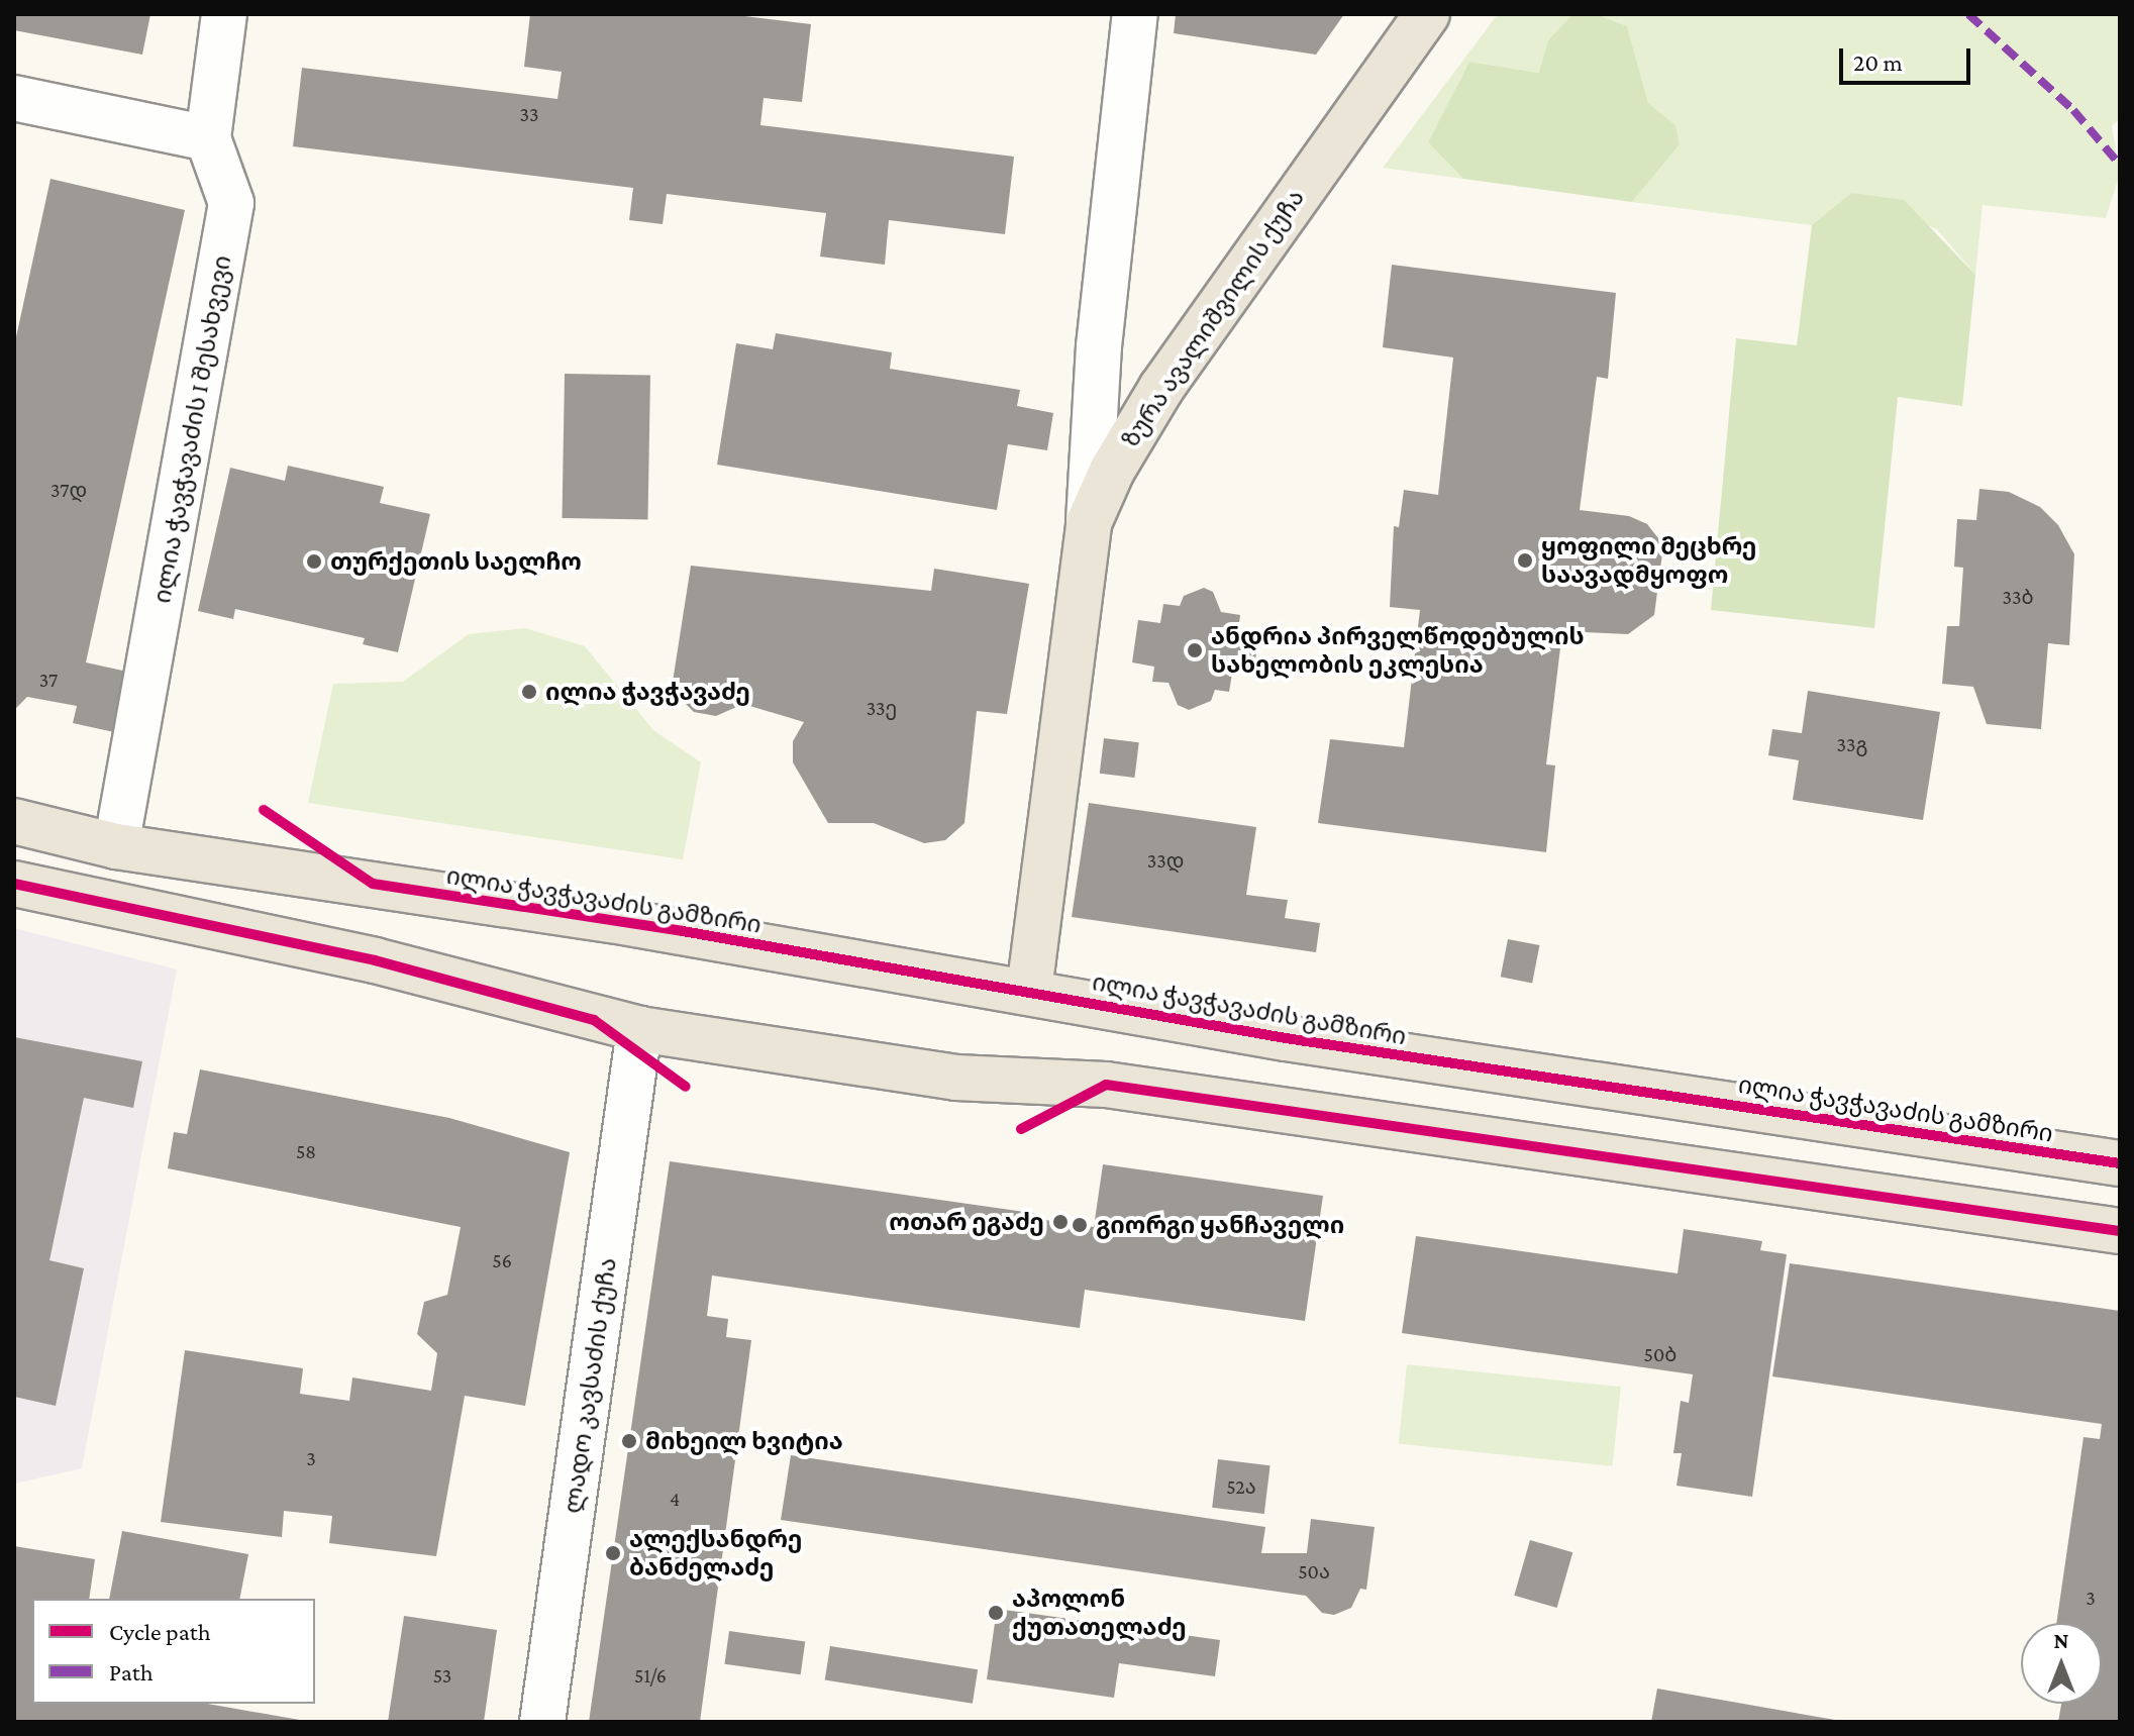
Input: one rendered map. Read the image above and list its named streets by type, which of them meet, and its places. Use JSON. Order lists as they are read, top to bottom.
{
  "streets": {
    "main road": ["ზურა ავალიშვილის ქუჩა", "ილია ჭავჭავაძის გამზირი"],
    "street": ["ილია ჭავჭავაძის I შესახვევი", "ლადო კავსაძის ქუჩა"]
  },
  "crossings": [
    ["ზურა ავალიშვილის ქუჩა", "ილია ჭავჭავაძის გამზირი"],
    ["ილია ჭავჭავაძის I შესახვევი", "ილია ჭავჭავაძის გამზირი"]
  ],
  "places": [
    "ყოფილი მეცხრე საავადმყოფო",
    "თურქეთის საელჩო",
    "ანდრია პირველწოდებულის სახელობის ეკლესია",
    "ილია ჭავჭავაძე",
    "ოთარ ეგაძე",
    "გიორგი ყანჩაველი",
    "მიხეილ ხვიტია",
    "ალექსანდრე ბანძელაძე",
    "აპოლონ ქუთათელაძე"
  ],
  "house_numbers": [
    "33",
    "37დ",
    "33ბ",
    "37",
    "33ე",
    "33გ",
    "33დ",
    "58",
    "56",
    "50ბ",
    "3",
    "52ა",
    "4",
    "50ა",
    "3",
    "53",
    "51/6"
  ],
  "legend": ["Cycle path", "Path"],
  "scale_bar": "20 m",
  "north": "top"
}
